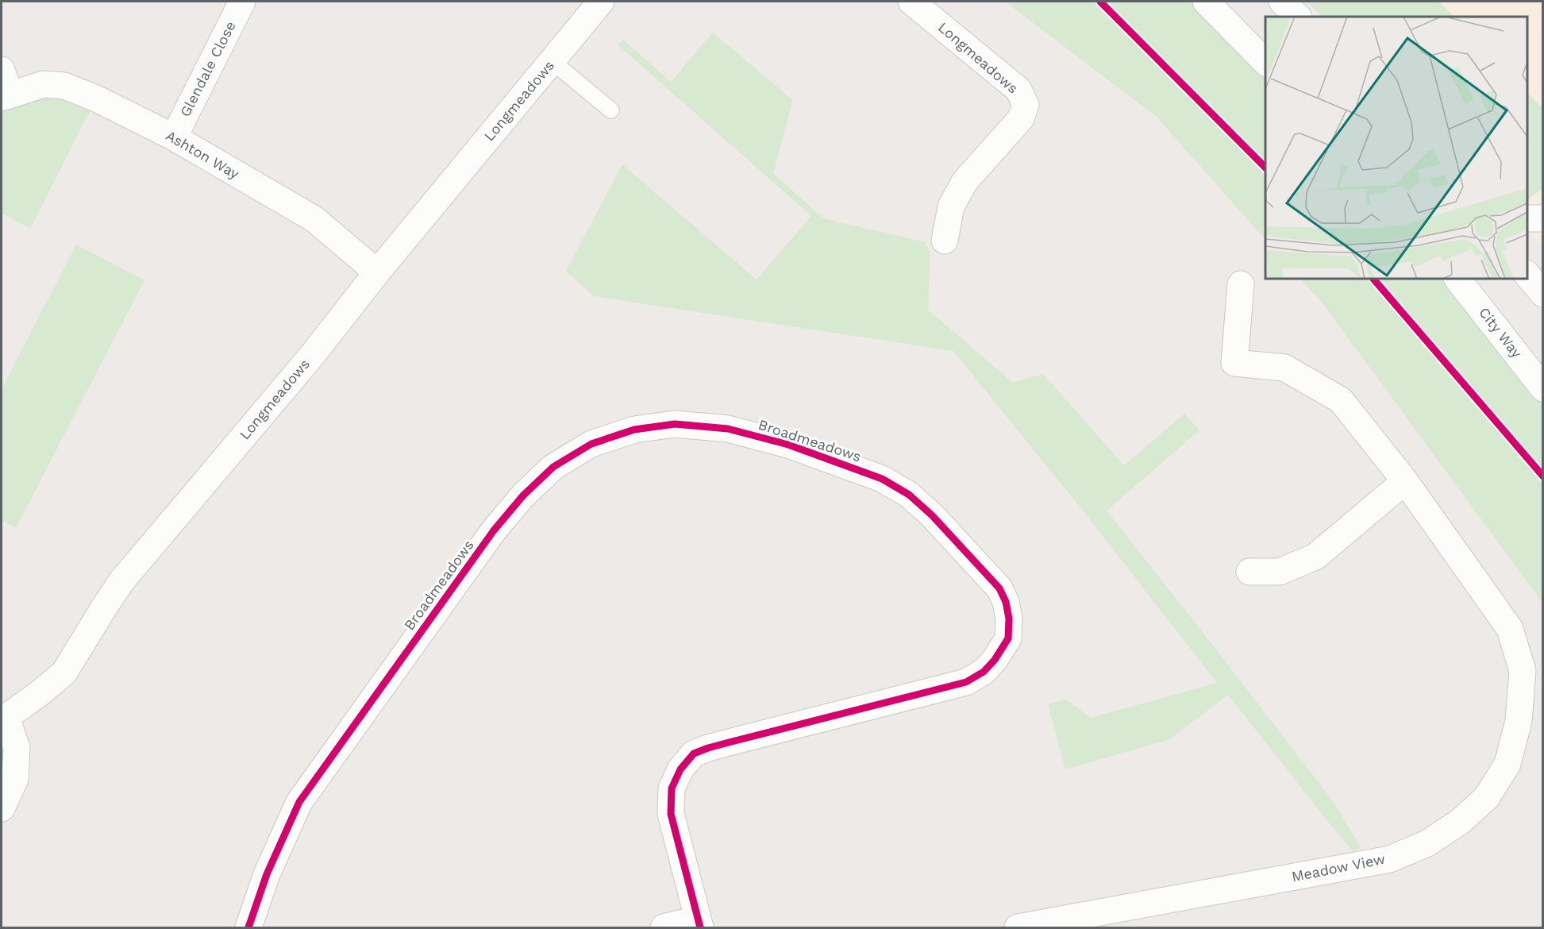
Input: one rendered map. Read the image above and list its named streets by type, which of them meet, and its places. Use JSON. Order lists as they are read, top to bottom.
{
  "streets": {
    "street": [
      "Longmeadows",
      "Glendale Close",
      "Ashton Way",
      "City Way",
      "Broadmeadows",
      "Meadow View"
    ]
  },
  "crossings": [
    ["Longmeadows", "Ashton Way"],
    ["Glendale Close", "Ashton Way"]
  ]
}
